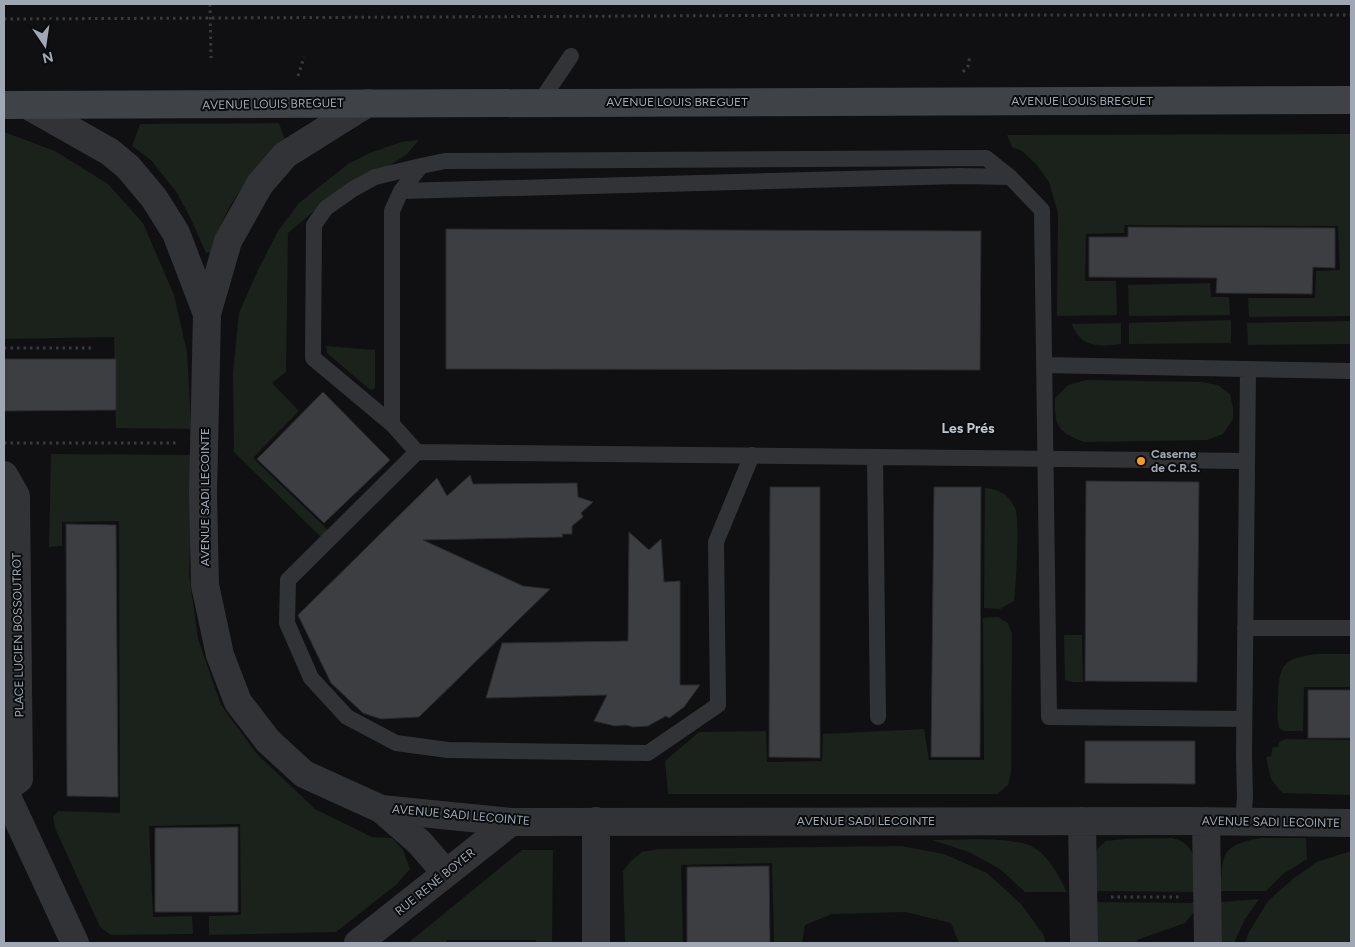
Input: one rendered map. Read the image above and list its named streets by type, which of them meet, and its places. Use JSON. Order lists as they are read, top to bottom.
{
  "streets": {
    "main road": ["AVENUE LOUIS BREGUET"],
    "street": ["AVENUE SADI LECOINTE", "PLACE LUCIEN BOSSOUTROT", "RUE RENÉ BOYER"]
  },
  "crossings": [
    ["AVENUE LOUIS BREGUET", "AVENUE SADI LECOINTE"],
    ["AVENUE SADI LECOINTE", "RUE RENÉ BOYER"]
  ],
  "districts": ["Les Prés"],
  "places": ["Caserne de C.R.S."],
  "north": "bottom"
}
